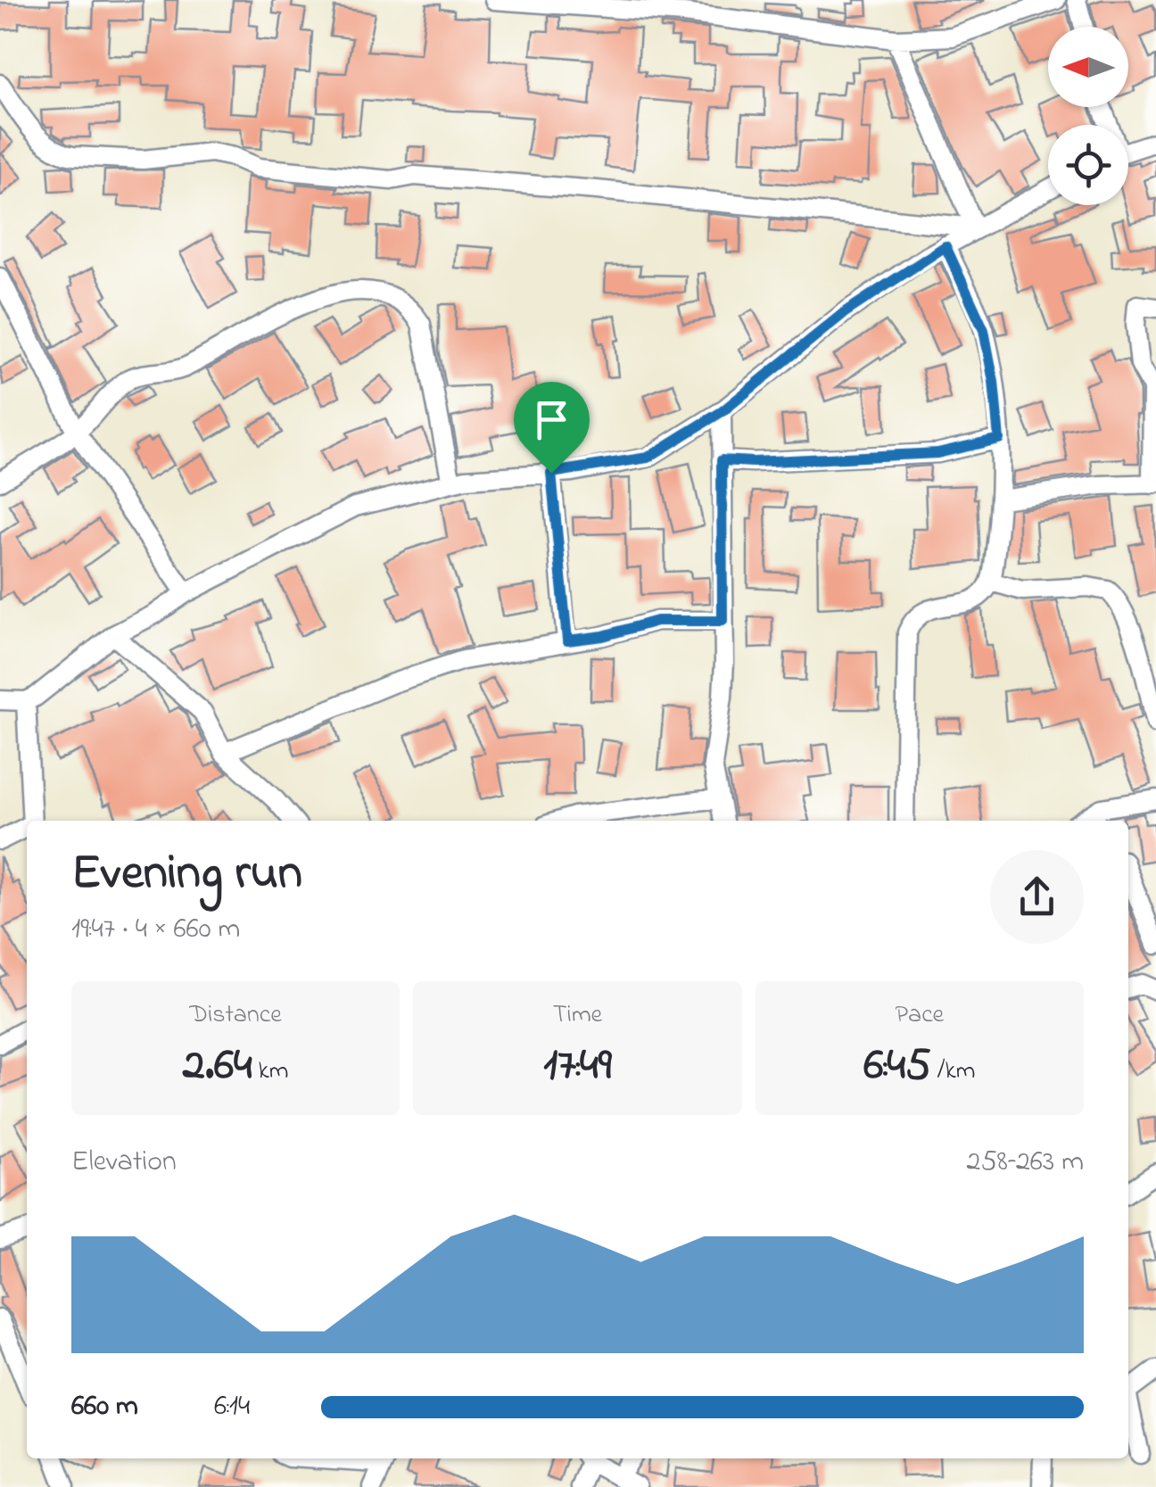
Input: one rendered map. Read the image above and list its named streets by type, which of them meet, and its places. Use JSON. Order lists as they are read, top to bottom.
{
  "north": "left",
  "page": {
    "heading": ["Evening run", "19:47 · 4 × 660 m"],
    "stats": [
      ["Distance", "2.64 km"],
      ["Time", "17:49"],
      ["Pace", "6:45 /km"]
    ],
    "chart": ["Elevation", "258–263 m"],
    "list": [
      {
        "name": "660 m",
        "note": "6:14"
      }
    ]
  }
}
